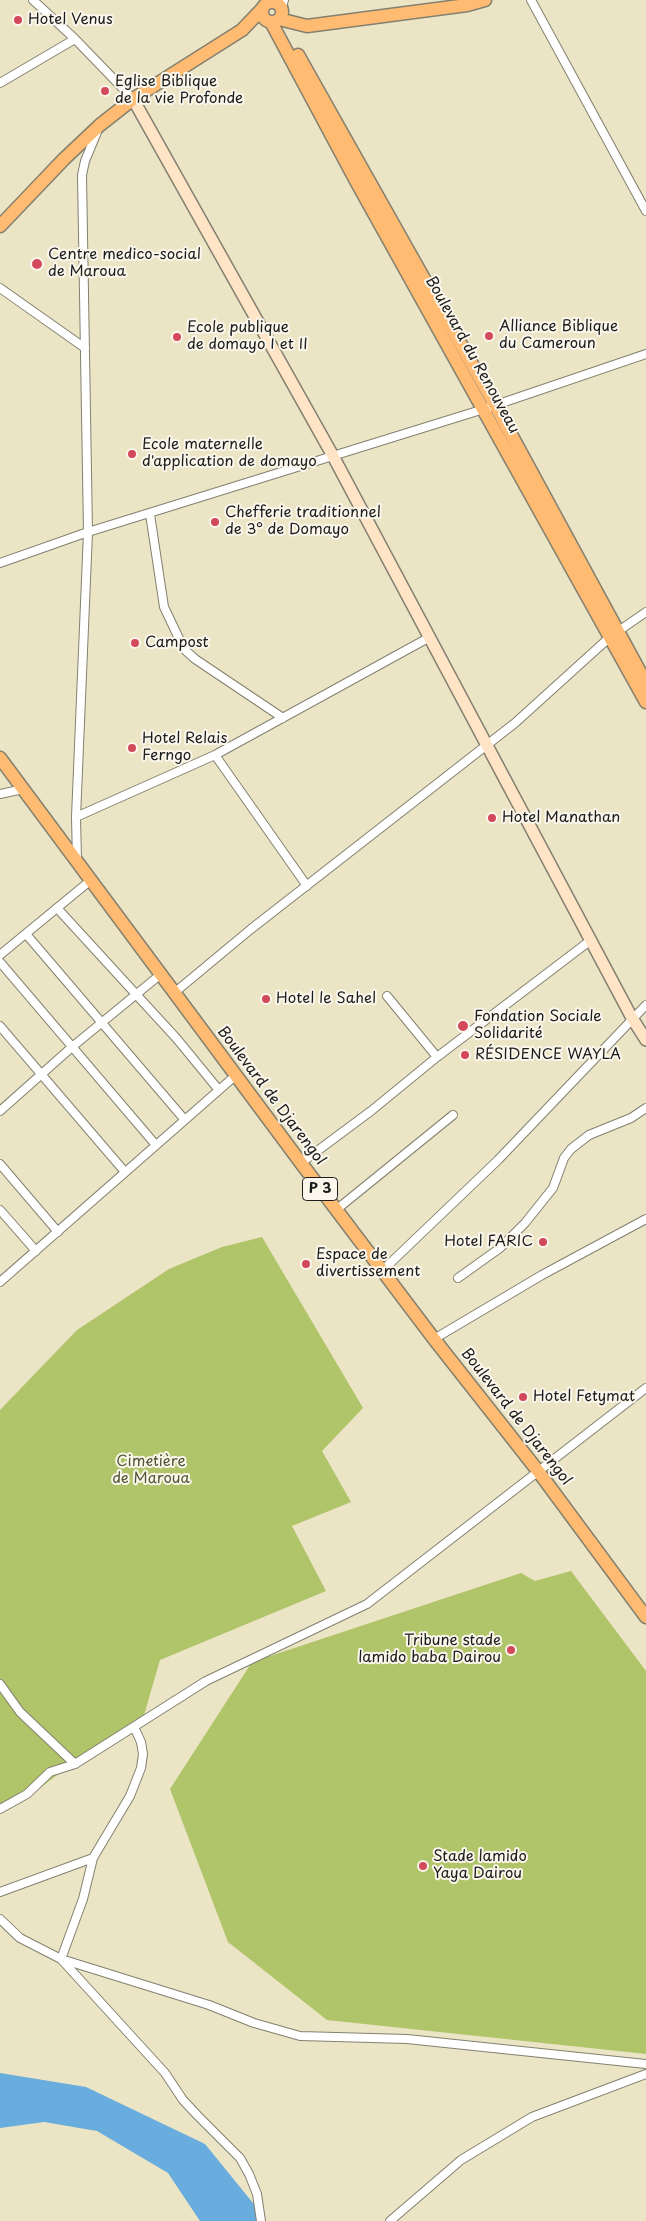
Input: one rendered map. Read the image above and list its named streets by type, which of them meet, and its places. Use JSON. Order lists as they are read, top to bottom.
{
  "streets": {
    "main road": ["Boulevard du Renouveau", "Boulevard de Djarengol", "P 3"]
  },
  "parks": ["Cimetière de Maroua"],
  "places": [
    "Hotel Venus",
    "Eglise Biblique de la vie Profonde",
    "Centre medico-social de Maroua",
    "Alliance Biblique du Cameroun",
    "Ecole publique de domayo I et II",
    "Ecole maternelle d'application de domayo",
    "Chefferie traditionnel de 3° de Domayo",
    "Campost",
    "Hotel Relais Ferngo",
    "Hotel Manathan",
    "Hotel le Sahel",
    "Fondation Sociale Solidarité",
    "RÉSIDENCE WAYLA",
    "Hotel FARIC",
    "Espace de divertissement",
    "Hotel Fetymat",
    "Tribune stade lamido baba Dairou",
    "Stade lamido Yaya Dairou"
  ]
}
